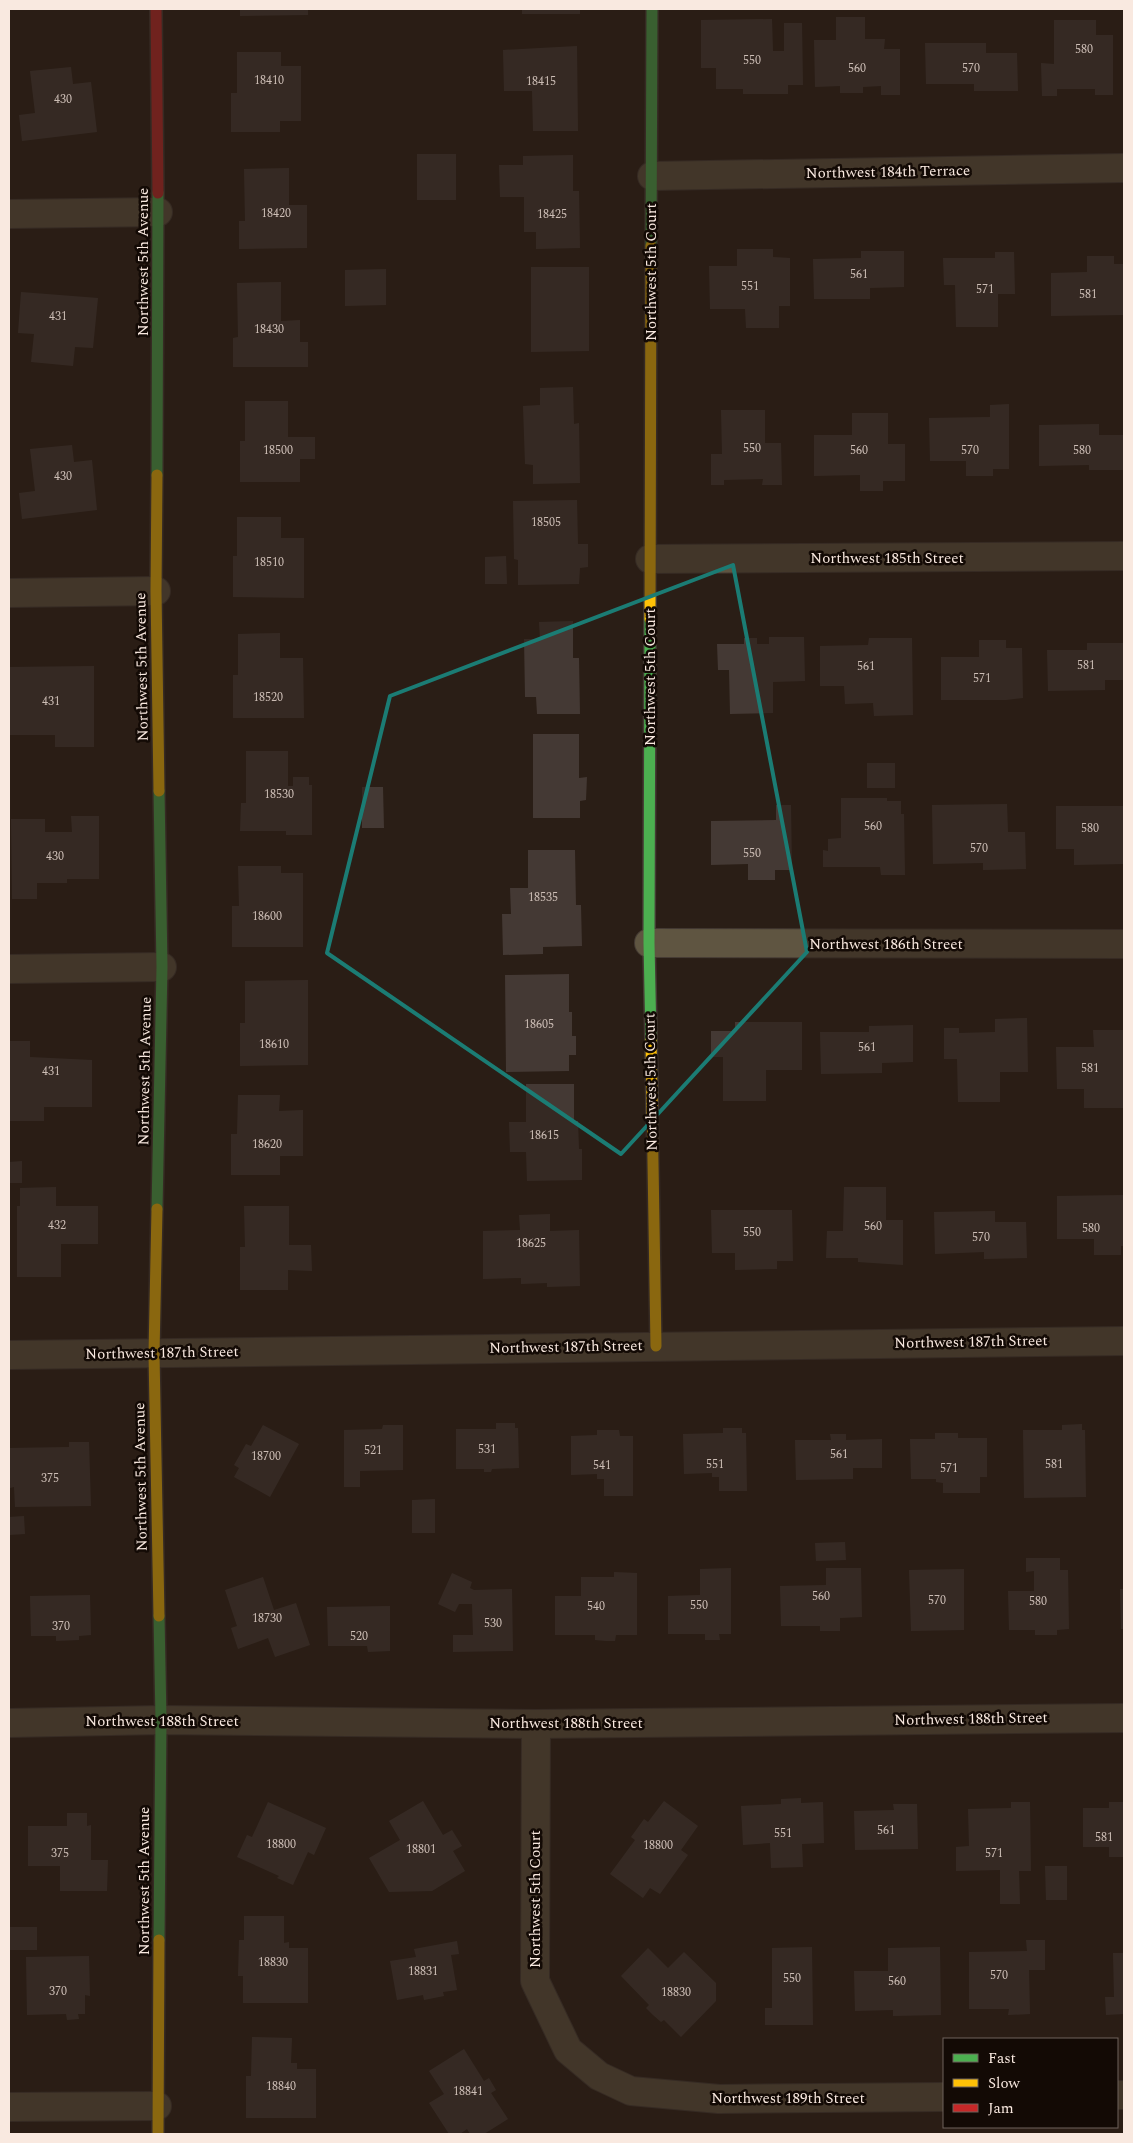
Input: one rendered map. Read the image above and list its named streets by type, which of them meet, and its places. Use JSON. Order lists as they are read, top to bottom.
{
  "streets": {
    "street": [
      "Northwest 184th Terrace",
      "Northwest 5th Avenue",
      "Northwest 5th Court",
      "Northwest 185th Street",
      "Northwest 186th Street",
      "Northwest 187th Street",
      "Northwest 188th Street",
      "Northwest 189th Street"
    ]
  },
  "crossings": [
    ["Northwest 184th Terrace", "Northwest 5th Court"],
    ["Northwest 5th Avenue", "Northwest 187th Street"],
    ["Northwest 5th Avenue", "Northwest 188th Street"],
    ["Northwest 5th Court", "Northwest 185th Street"],
    ["Northwest 5th Court", "Northwest 186th Street"],
    ["Northwest 5th Court", "Northwest 187th Street"],
    ["Northwest 5th Court", "Northwest 188th Street"],
    ["Northwest 5th Court", "Northwest 189th Street"]
  ],
  "house_numbers": [
    "580",
    "550",
    "560",
    "570",
    "18410",
    "18415",
    "430",
    "18420",
    "18425",
    "561",
    "551",
    "571",
    "581",
    "431",
    "18430",
    "550",
    "18500",
    "560",
    "570",
    "580",
    "430",
    "18505",
    "18510",
    "581",
    "561",
    "571",
    "18520",
    "431",
    "18530",
    "560",
    "580",
    "570",
    "550",
    "430",
    "18535",
    "18600",
    "18605",
    "18610",
    "561",
    "581",
    "431",
    "18615",
    "18620",
    "432",
    "560",
    "580",
    "550",
    "570",
    "18625",
    "531",
    "521",
    "561",
    "18700",
    "551",
    "581",
    "541",
    "571",
    "375",
    "560",
    "570",
    "580",
    "550",
    "540",
    "18730",
    "530",
    "370",
    "520",
    "561",
    "551",
    "581",
    "18800",
    "18800",
    "18801",
    "375",
    "571",
    "18830",
    "18831",
    "570",
    "550",
    "560",
    "370",
    "18830",
    "18840",
    "18841"
  ],
  "legend": ["Fast", "Slow", "Jam"]
}
